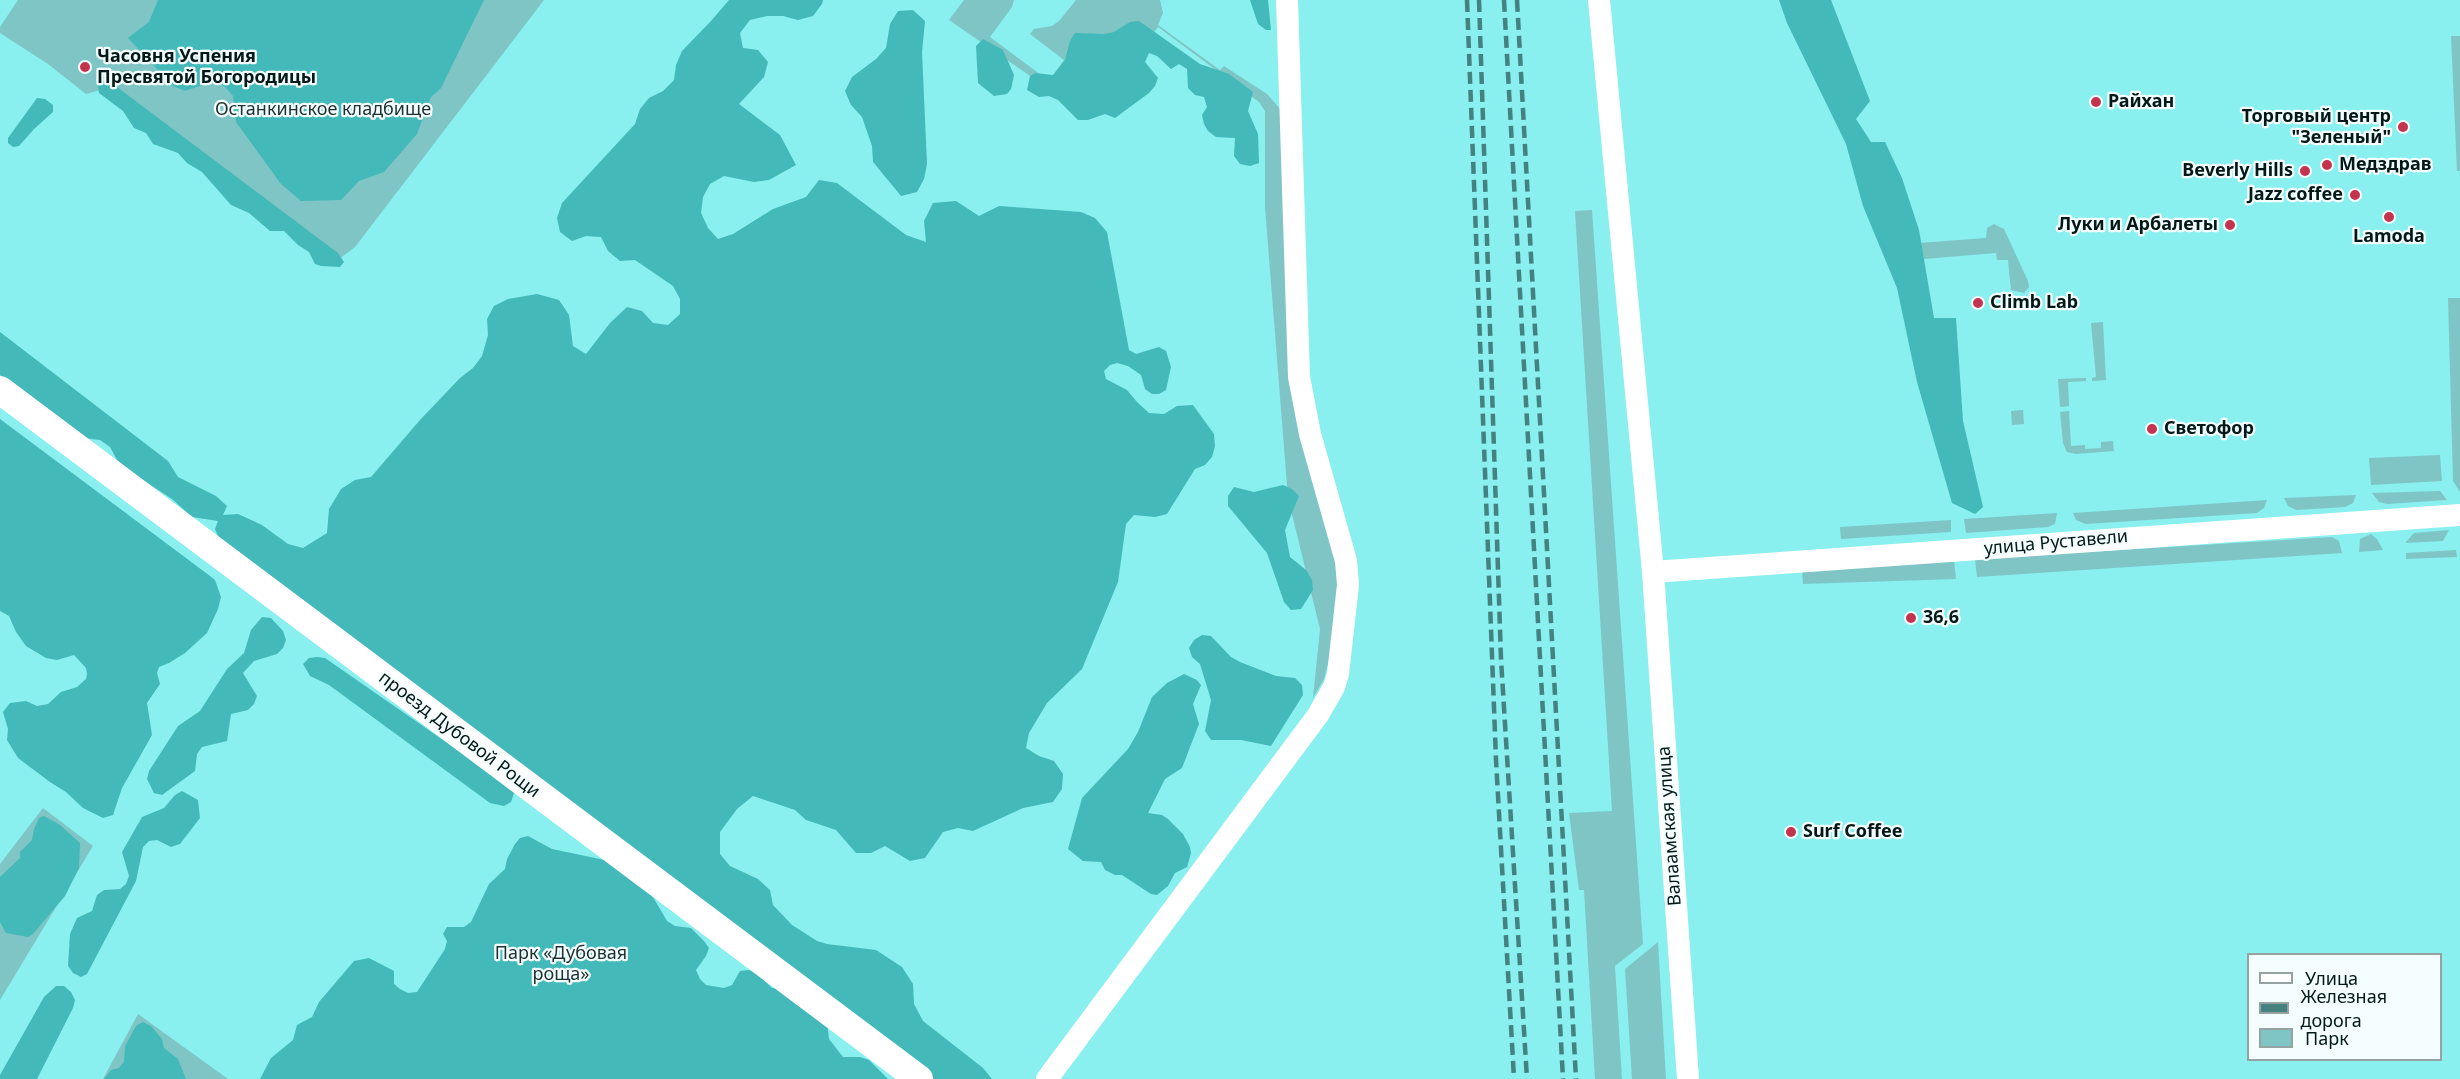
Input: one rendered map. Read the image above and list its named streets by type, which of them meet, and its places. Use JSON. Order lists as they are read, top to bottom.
{
  "streets": {
    "street": ["улица Руставели", "проезд Дубовой Рощи", "Валаамская улица"]
  },
  "crossings": [
    ["улица Руставели", "Валаамская улица"]
  ],
  "parks": ["Останкинское кладбище", "Парк «Дубовая роща»"],
  "places": [
    "Часовня Успения Пресвятой Богородицы",
    "Райхан",
    "Торговый центр \"Зеленый\"",
    "Медздрав",
    "Beverly Hills",
    "Jazz coffee",
    "Lamoda",
    "Луки и Арбалеты",
    "Climb Lab",
    "Светофор",
    "36,6",
    "Surf Coffee"
  ],
  "legend": ["Улица", "Железная дорога", "Парк"]
}
